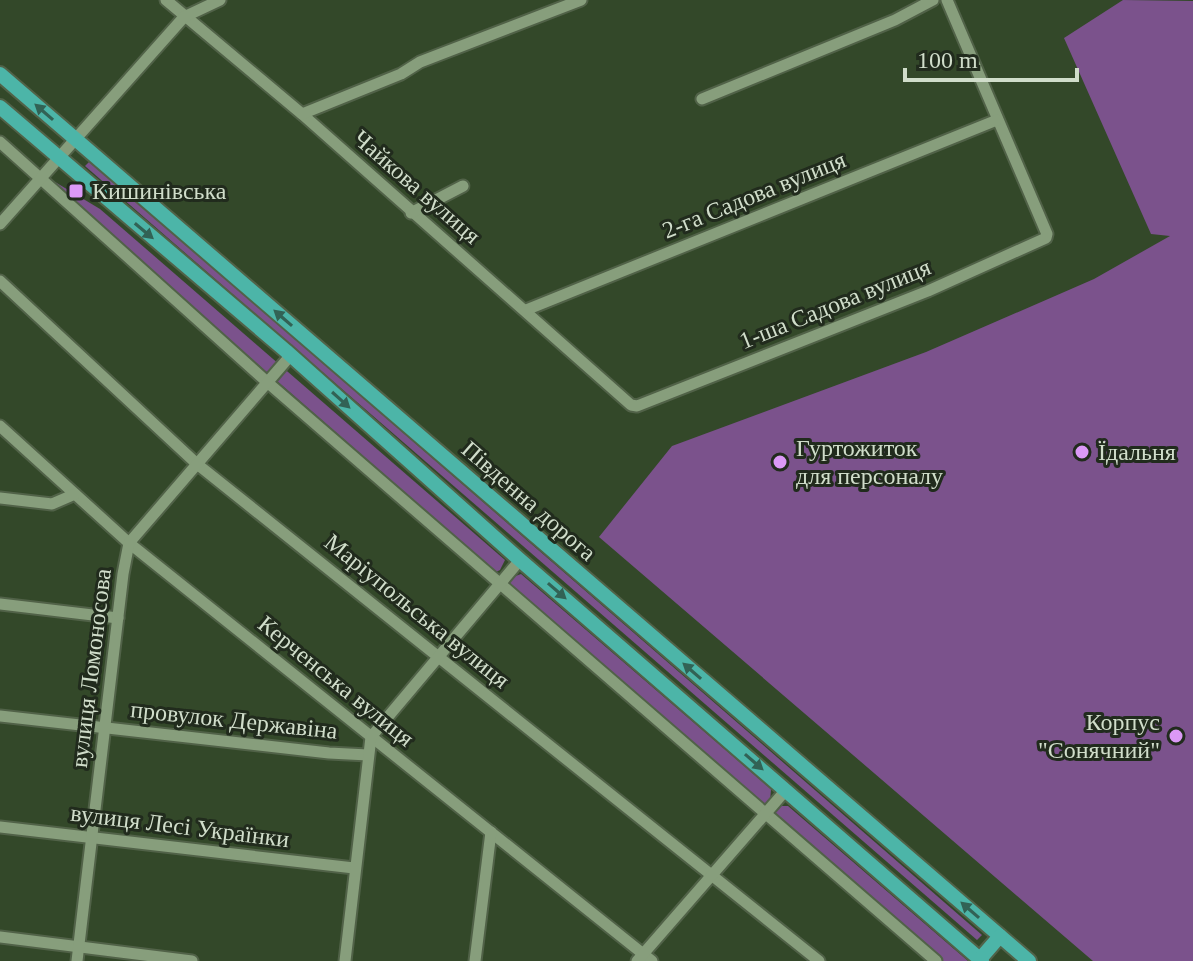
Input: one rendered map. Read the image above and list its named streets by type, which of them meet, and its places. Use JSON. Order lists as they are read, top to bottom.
{
  "streets": {
    "main road": ["Південна дорога"],
    "street": [
      "Чайкова вулиця",
      "2-га Садова вулиця",
      "1-ша Садова вулиця",
      "Маріупольська вулиця",
      "вулиця Ломоносова",
      "Керченська вулиця",
      "провулок Державіна",
      "вулиця Лесі Українки"
    ]
  },
  "crossings": [
    ["Чайкова вулиця", "2-га Садова вулиця"],
    ["Чайкова вулиця", "1-ша Садова вулиця"],
    ["2-га Садова вулиця", "1-ша Садова вулиця"],
    ["Південна дорога", "вулиця Ломоносова"],
    ["Маріупольська вулиця", "вулиця Ломоносова"],
    ["вулиця Ломоносова", "Керченська вулиця"],
    ["вулиця Ломоносова", "провулок Державіна"],
    ["вулиця Ломоносова", "вулиця Лесі Українки"]
  ],
  "places": {
    "transit": ["Кишинівська"],
    "other": ["Їдальня", "Гуртожиток для персоналу", "Корпус \"Сонячний\""]
  },
  "scale_bar": "100 m"
}
